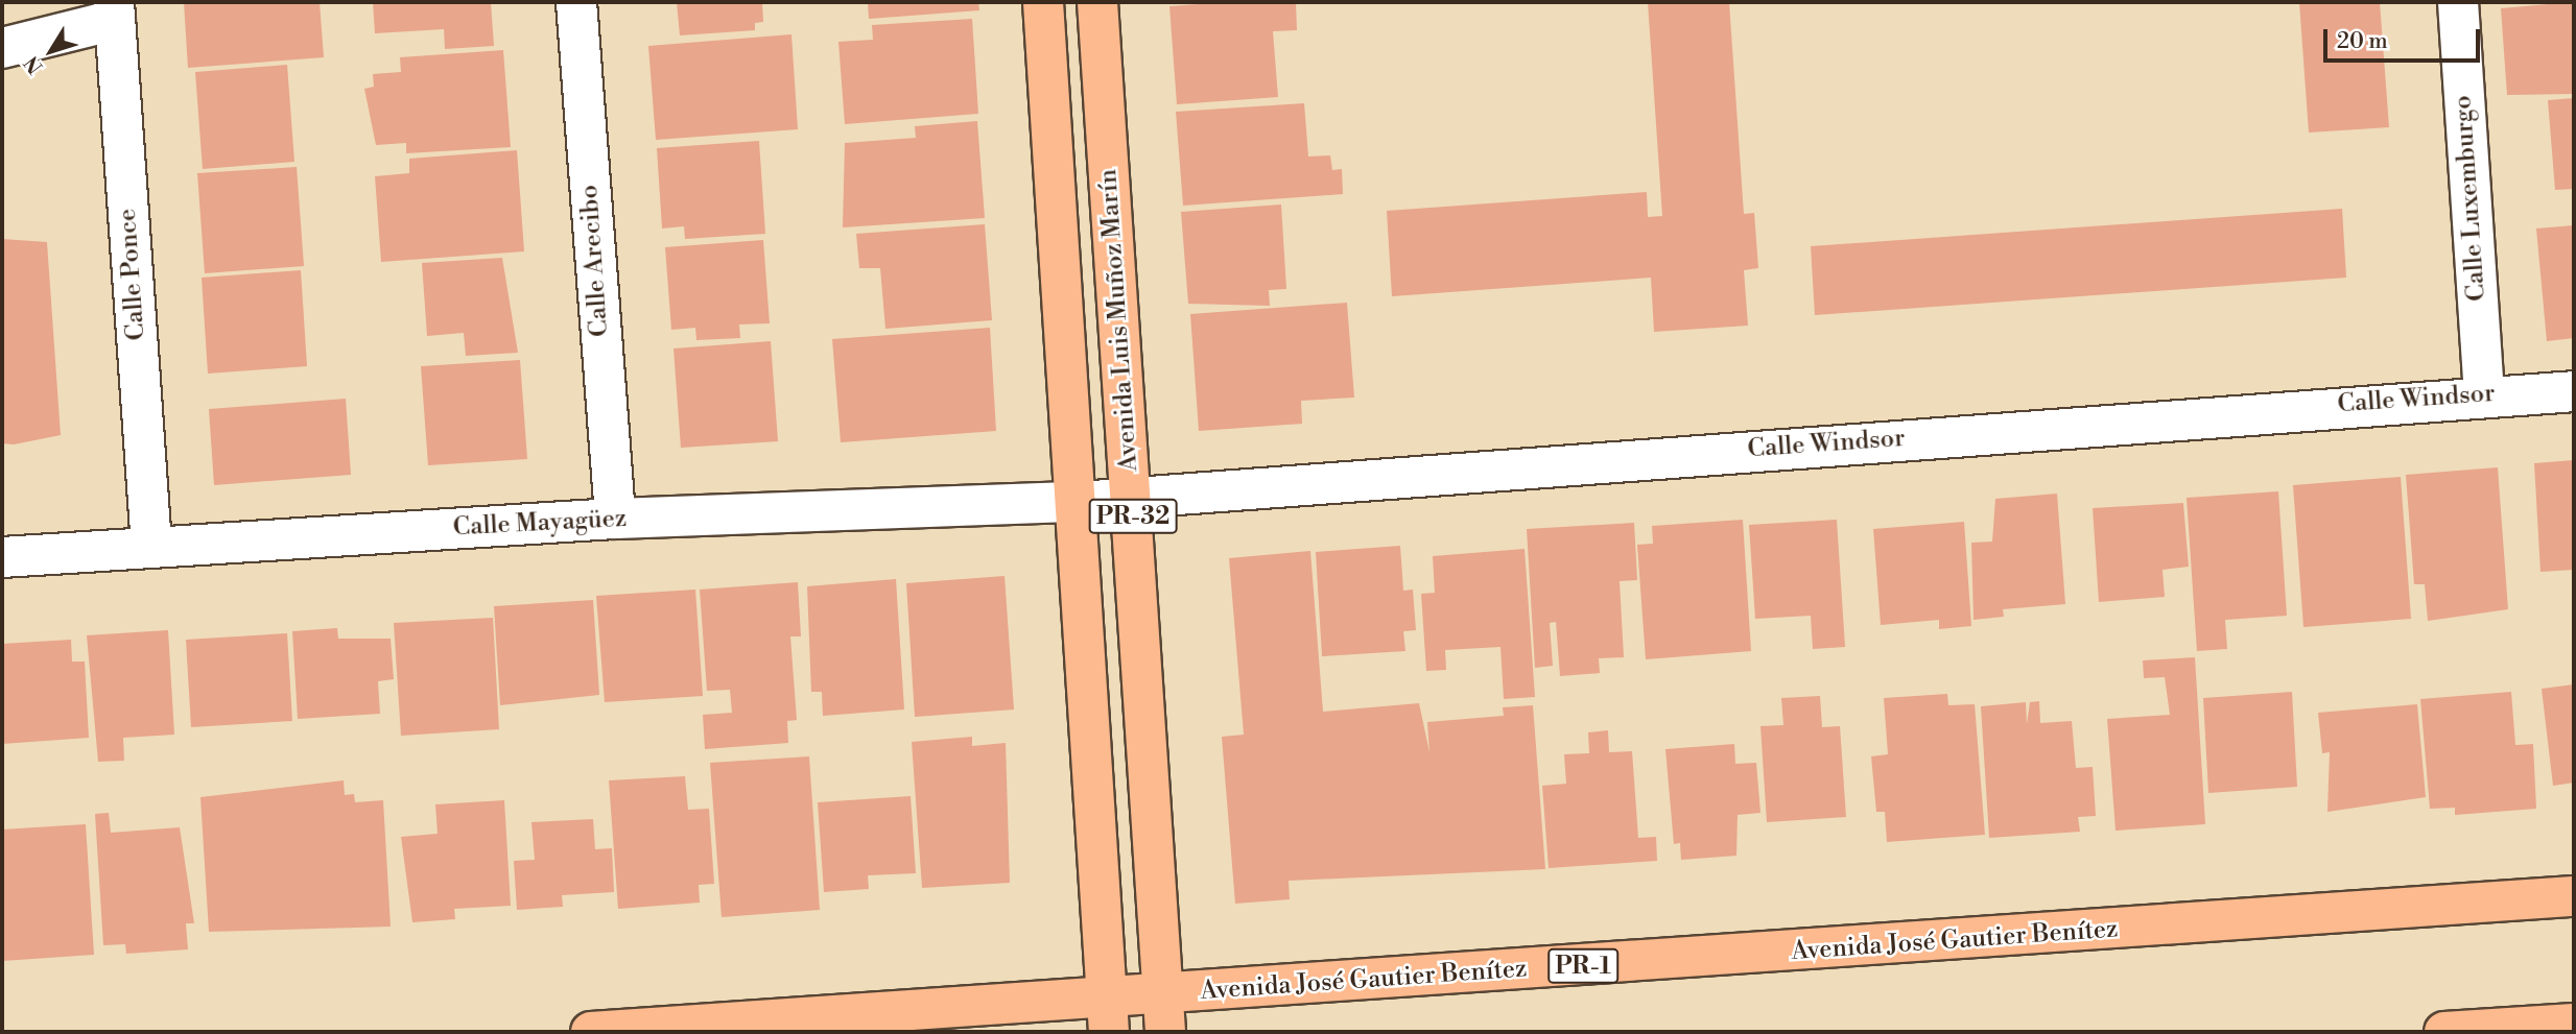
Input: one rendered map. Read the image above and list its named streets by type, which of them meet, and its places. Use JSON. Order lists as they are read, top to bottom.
{
  "streets": {
    "main road": [
      "Avenida Luis Muñoz Marín",
      "PR-32",
      "Avenida José Gautier Benítez",
      "PR-1"
    ],
    "street": [
      "Calle Luxemburgo",
      "Calle Arecibo",
      "Calle Ponce",
      "Calle Windsor",
      "Calle Mayagüez"
    ]
  },
  "crossings": [
    ["Calle Luxemburgo", "Calle Windsor"],
    ["Calle Arecibo", "Calle Mayagüez"],
    ["Calle Ponce", "Calle Mayagüez"],
    ["Avenida Luis Muñoz Marín", "Calle Windsor"],
    ["Avenida Luis Muñoz Marín", "Avenida José Gautier Benítez"],
    ["Calle Windsor", "PR-32"],
    ["Calle Windsor", "Calle Mayagüez"],
    ["PR-32", "Calle Mayagüez"],
    ["PR-32", "Avenida José Gautier Benítez"]
  ],
  "scale_bar": "20 m",
  "north": "bottom left"
}
